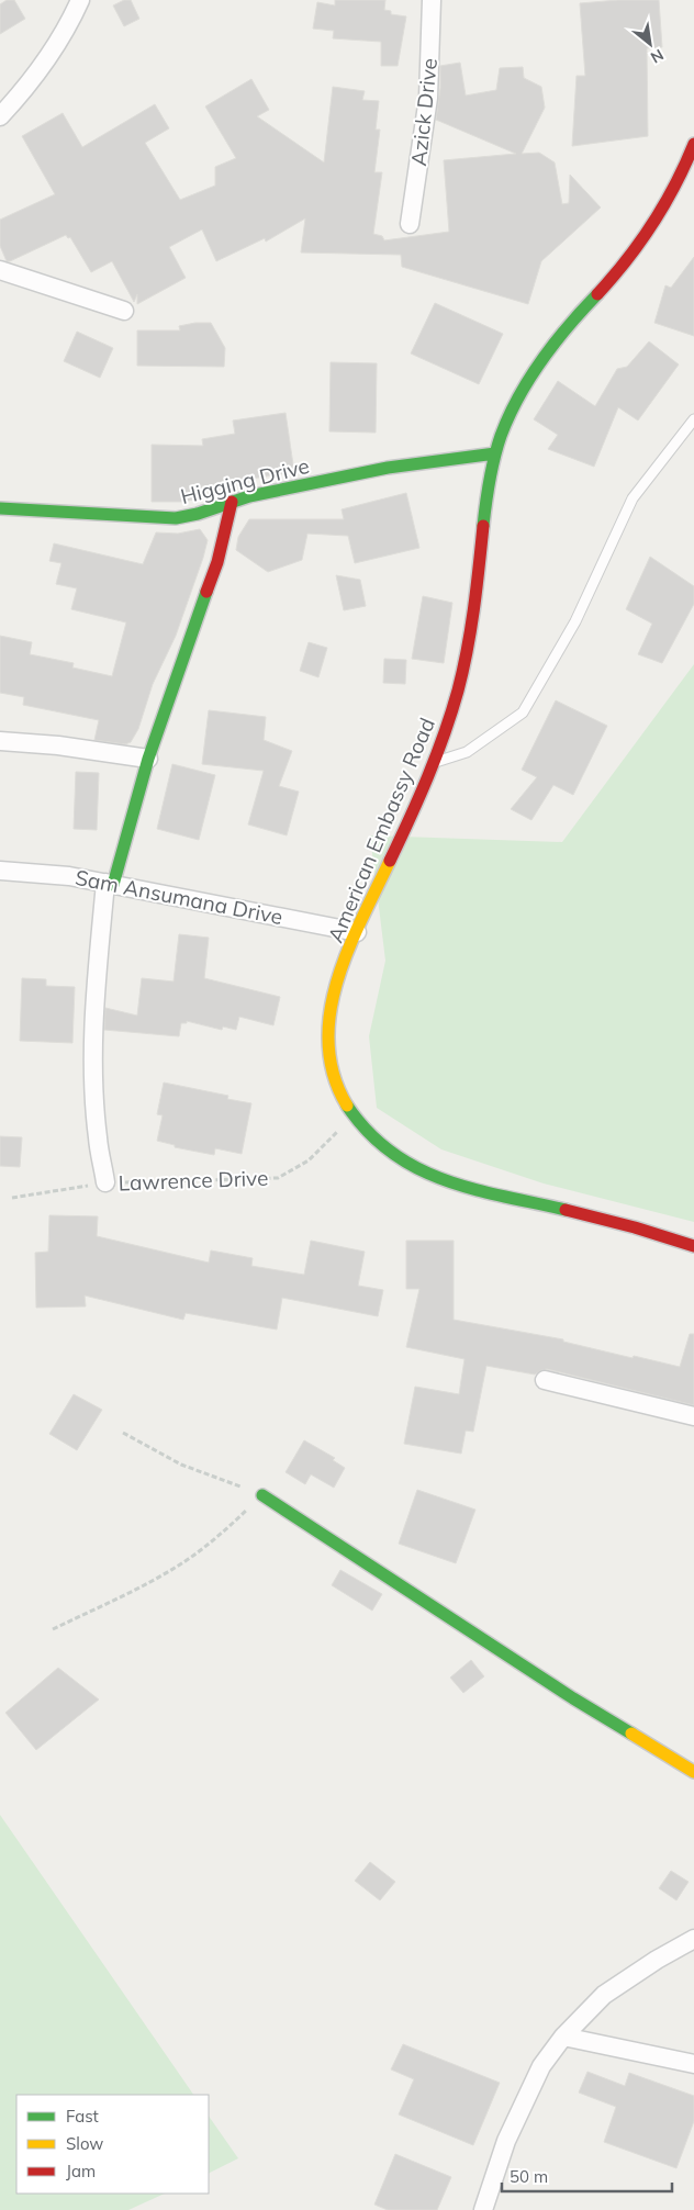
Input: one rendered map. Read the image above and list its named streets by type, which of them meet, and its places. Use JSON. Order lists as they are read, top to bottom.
{
  "streets": {
    "street": [
      "Azick Drive",
      "Higging Drive",
      "American Embassy Road",
      "Sam Ansumana Drive"
    ],
    "path": ["Lawrence Drive"]
  },
  "crossings": [
    ["Higging Drive", "American Embassy Road"],
    ["American Embassy Road", "Sam Ansumana Drive"],
    ["American Embassy Road", "Lawrence Drive"]
  ],
  "legend": ["Fast", "Slow", "Jam"],
  "scale_bar": "50 m",
  "north": "bottom right"
}
